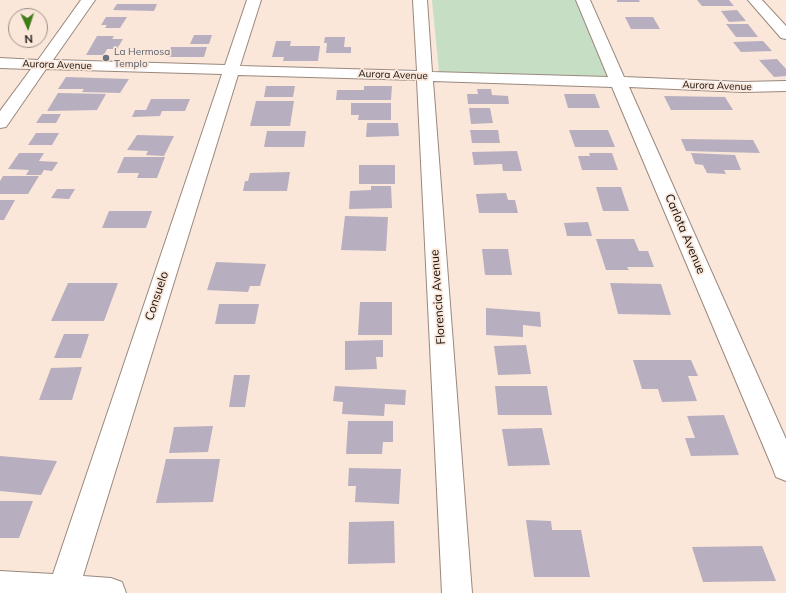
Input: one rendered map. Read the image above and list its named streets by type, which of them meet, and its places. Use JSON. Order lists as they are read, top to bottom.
{
  "streets": {
    "street": [
      "Aurora Avenue",
      "Carlota Avenue",
      "Consuelo",
      "Florencia Avenue"
    ]
  },
  "crossings": [
    ["Aurora Avenue", "Carlota Avenue"],
    ["Aurora Avenue", "Consuelo"],
    ["Aurora Avenue", "Florencia Avenue"]
  ],
  "places": ["La Hermosa Templo"],
  "north": "bottom"
}
